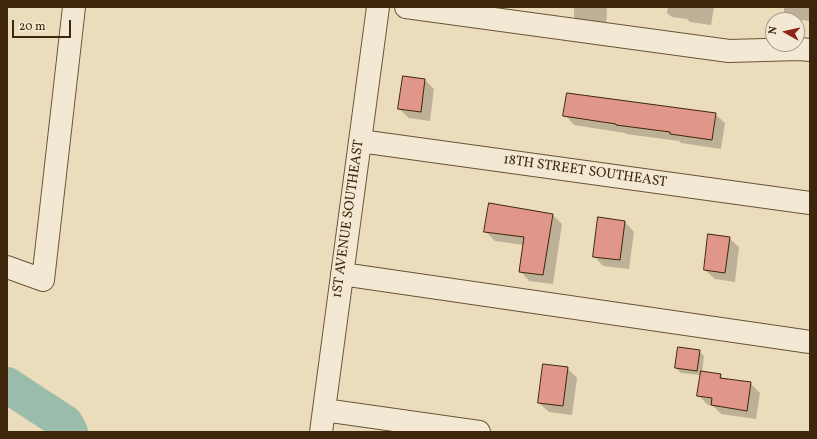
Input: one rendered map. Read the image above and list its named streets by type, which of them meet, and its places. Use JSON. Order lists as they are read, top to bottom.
{
  "streets": {
    "street": ["18TH STREET SOUTHEAST", "1ST AVENUE SOUTHEAST"]
  },
  "crossings": [
    ["18TH STREET SOUTHEAST", "1ST AVENUE SOUTHEAST"]
  ],
  "scale_bar": "20 m",
  "north": "left"
}
